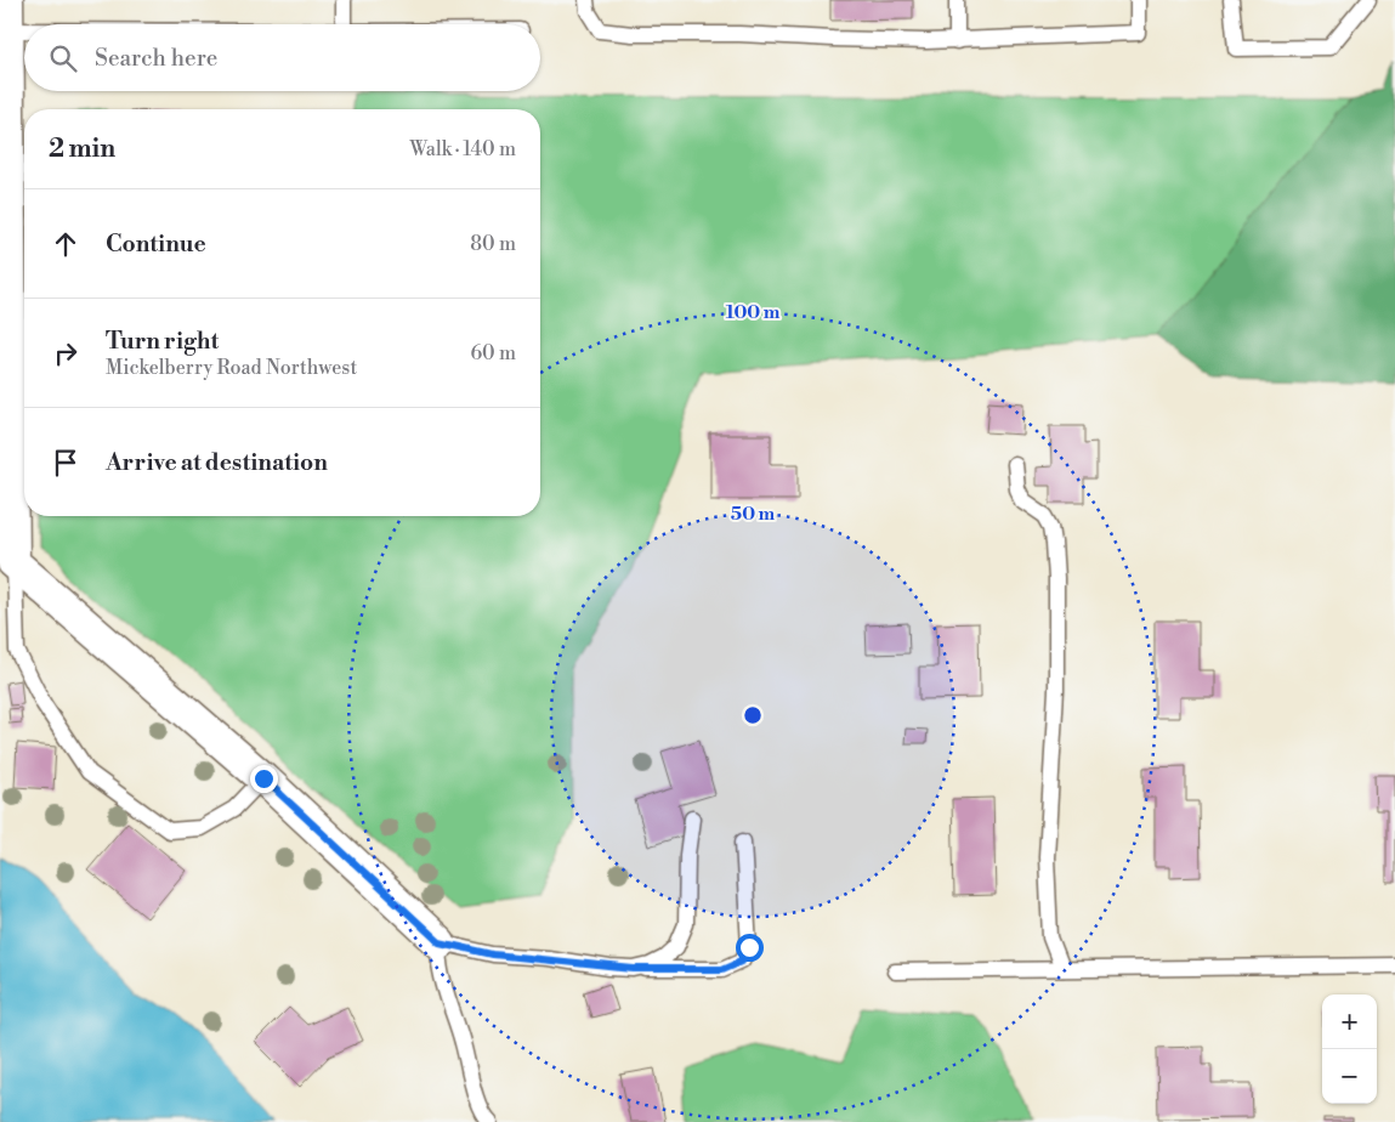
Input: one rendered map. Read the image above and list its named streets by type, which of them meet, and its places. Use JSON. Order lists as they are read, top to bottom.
{
  "page": {
    "search": "Search here",
    "heading": ["2 min", "Walk · 140 m"],
    "list": [
      ["Continue", "80 m"],
      ["Turn right", "Mickelberry Road Northwest", "60 m"],
      "Arrive at destination"
    ],
    "map_buttons": ["+", "−"]
  },
  "rings": ["100 m", "50 m"]
}
